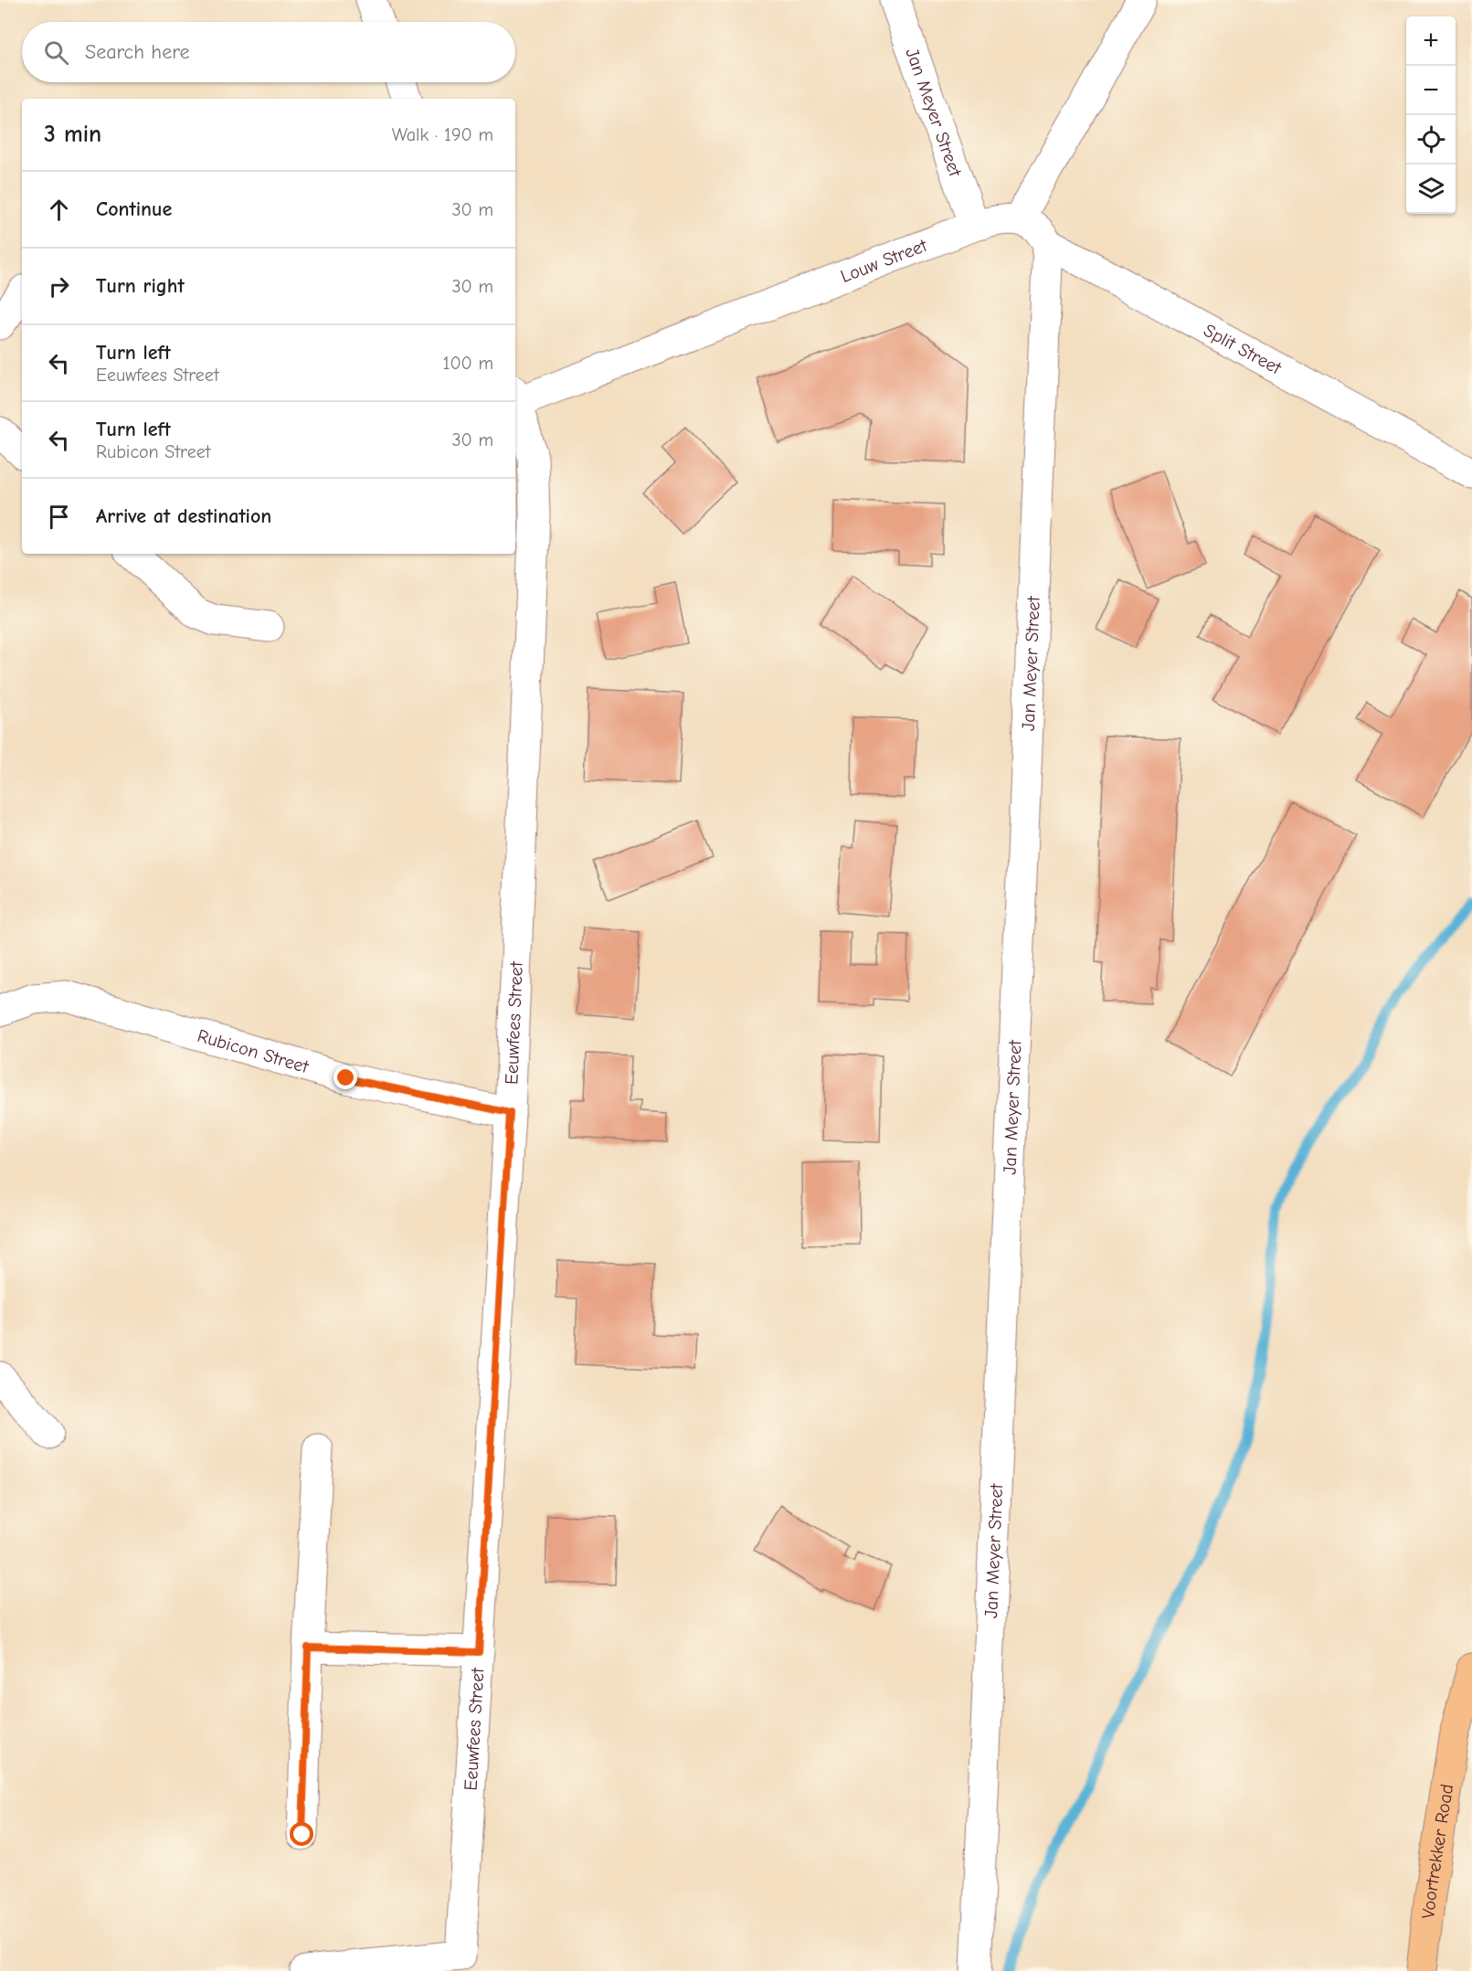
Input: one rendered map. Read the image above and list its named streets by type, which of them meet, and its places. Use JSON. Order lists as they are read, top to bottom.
{
  "streets": {
    "main road": ["Voortrekker Road"],
    "street": [
      "Jan Meyer Street",
      "Louw Street",
      "Split Street",
      "Eeuwfees Street",
      "Rubicon Street"
    ]
  },
  "crossings": [
    ["Jan Meyer Street", "Louw Street"],
    ["Jan Meyer Street", "Split Street"],
    ["Louw Street", "Split Street"],
    ["Louw Street", "Eeuwfees Street"],
    ["Eeuwfees Street", "Rubicon Street"]
  ],
  "page": {
    "map_buttons": ["+", "−"],
    "search": "Search here",
    "heading": ["3 min", "Walk · 190 m"],
    "list": [
      ["Continue", "30 m"],
      ["Turn right", "30 m"],
      ["Turn left", "Eeuwfees Street", "100 m"],
      ["Turn left", "Rubicon Street", "30 m"],
      "Arrive at destination"
    ]
  }
}
